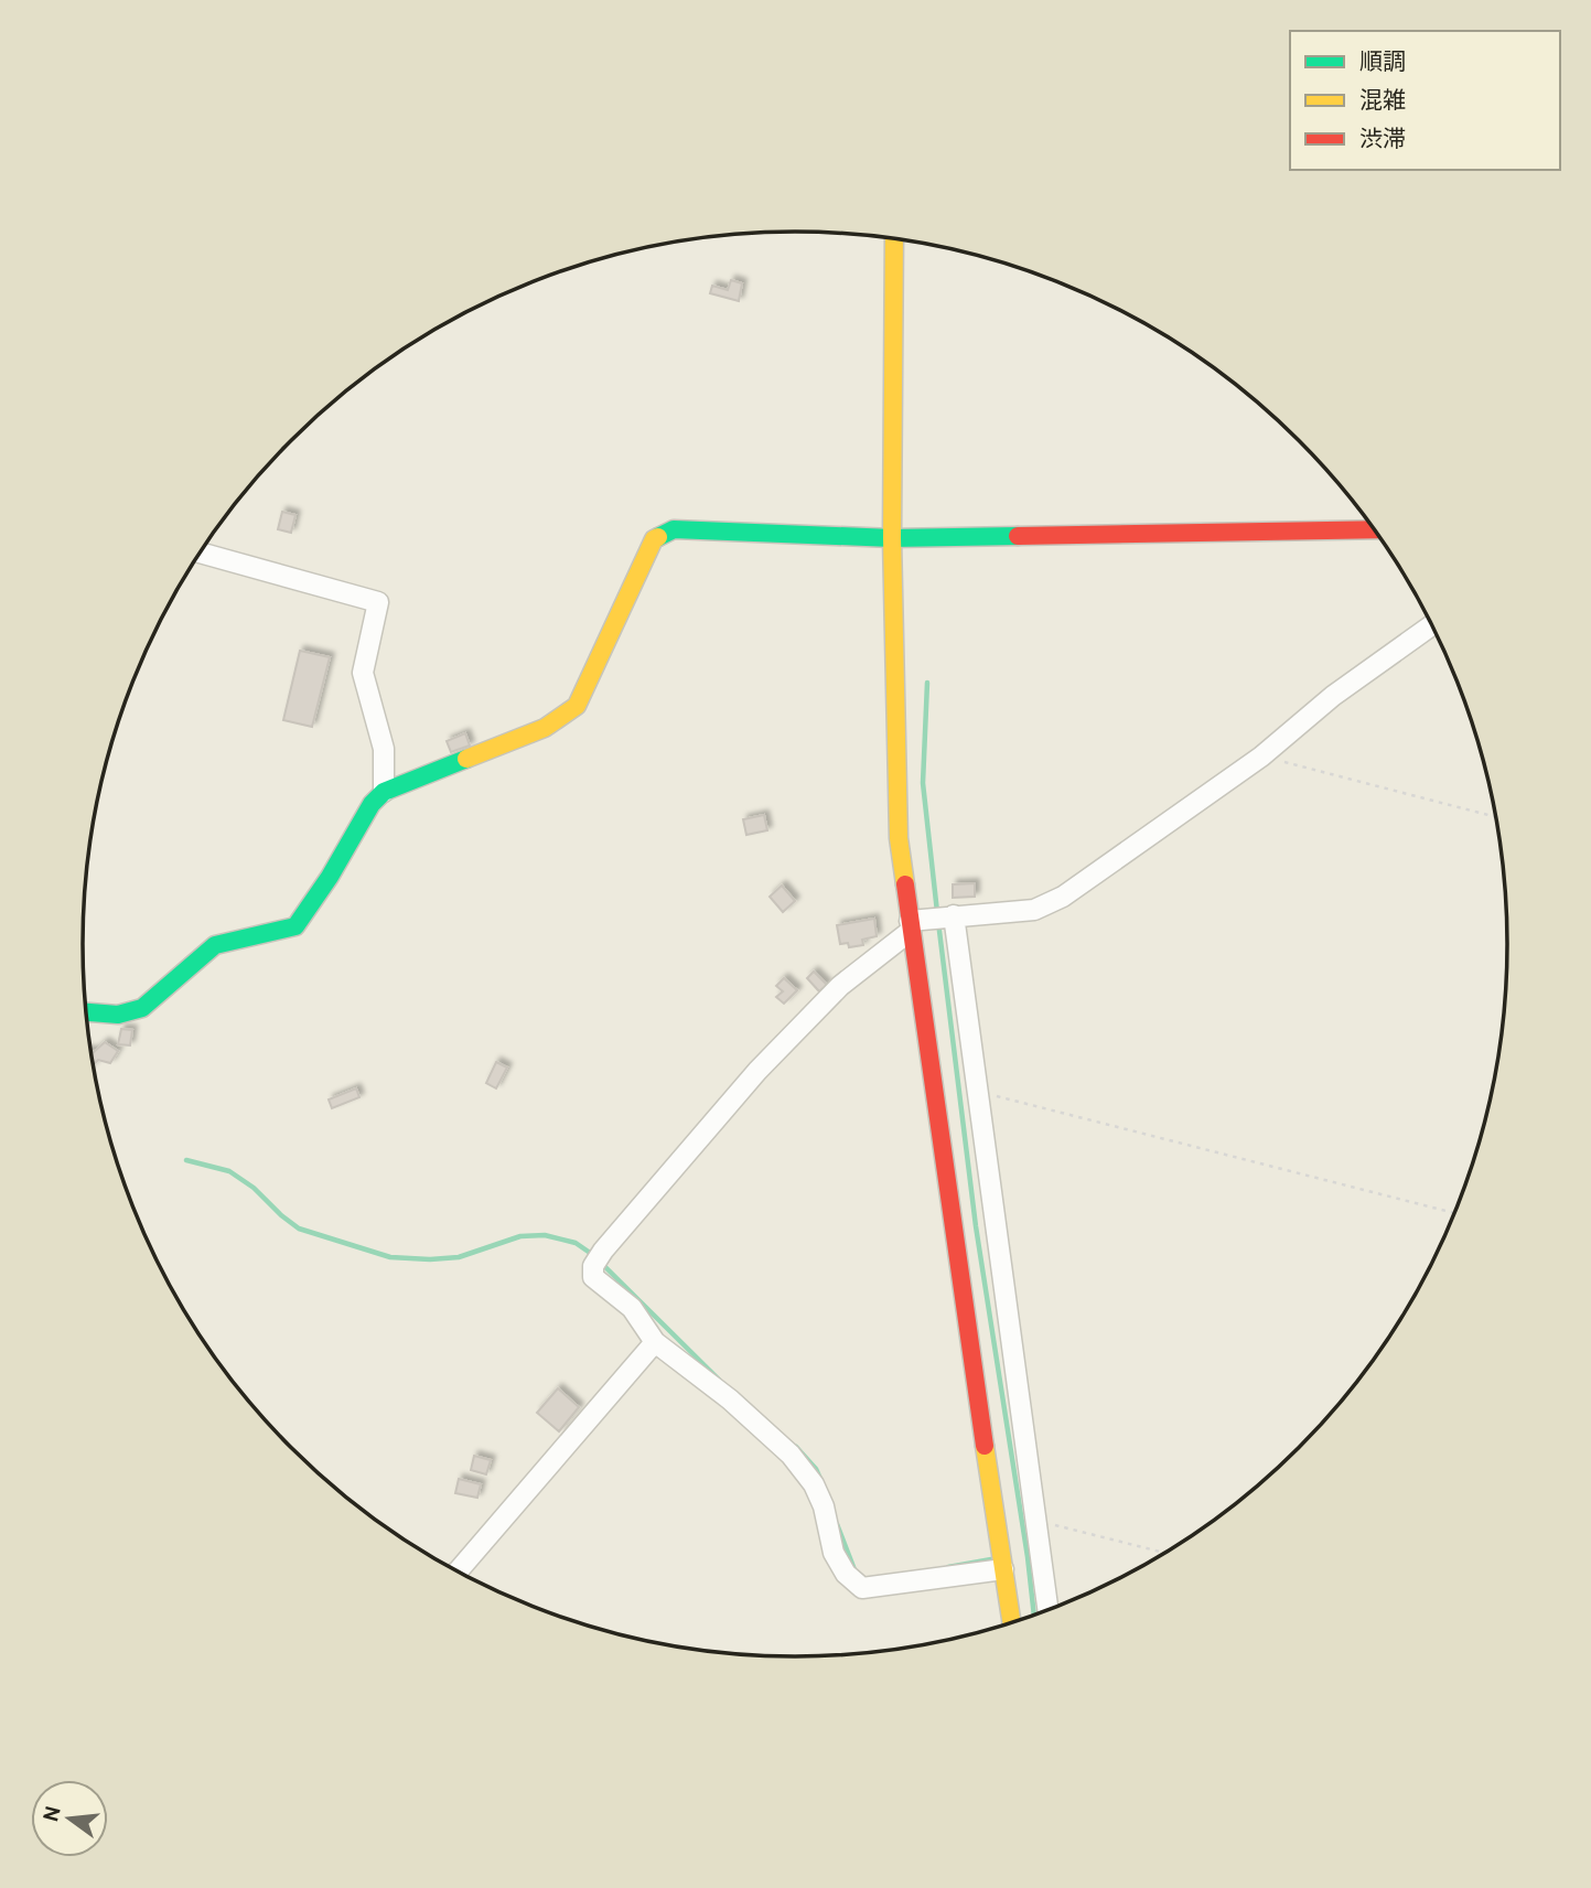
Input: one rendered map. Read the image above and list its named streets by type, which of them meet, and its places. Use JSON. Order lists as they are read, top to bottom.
{
  "legend": ["順調", "混雑", "渋滞"],
  "north": "left"
}
